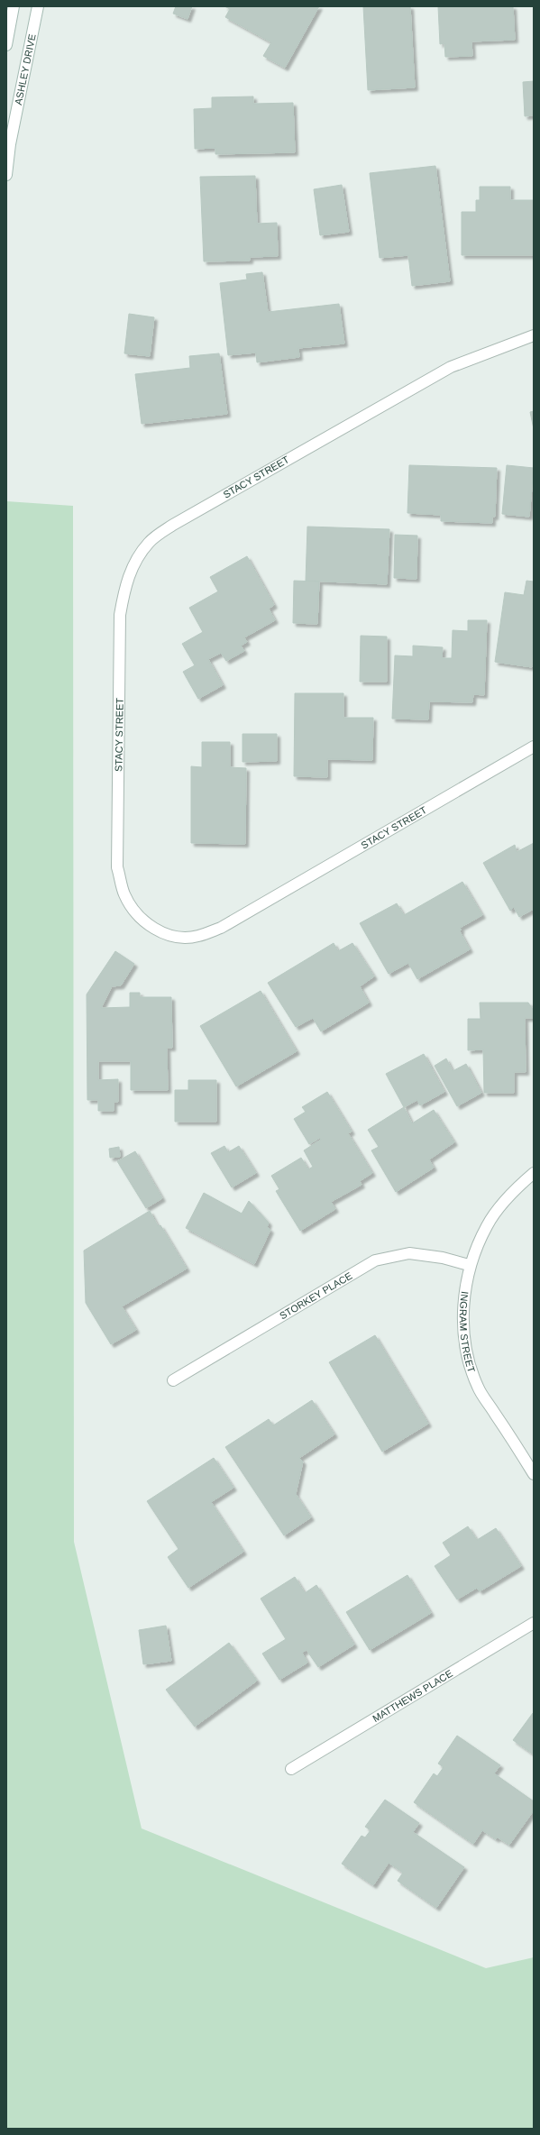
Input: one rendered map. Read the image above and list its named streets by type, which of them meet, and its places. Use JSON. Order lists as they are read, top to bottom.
{
  "streets": {
    "street": [
      "ASHLEY DRIVE",
      "STACY STREET",
      "STORKEY PLACE",
      "INGRAM STREET",
      "MATTHEWS PLACE"
    ]
  },
  "crossings": [
    ["STORKEY PLACE", "INGRAM STREET"]
  ]
}
